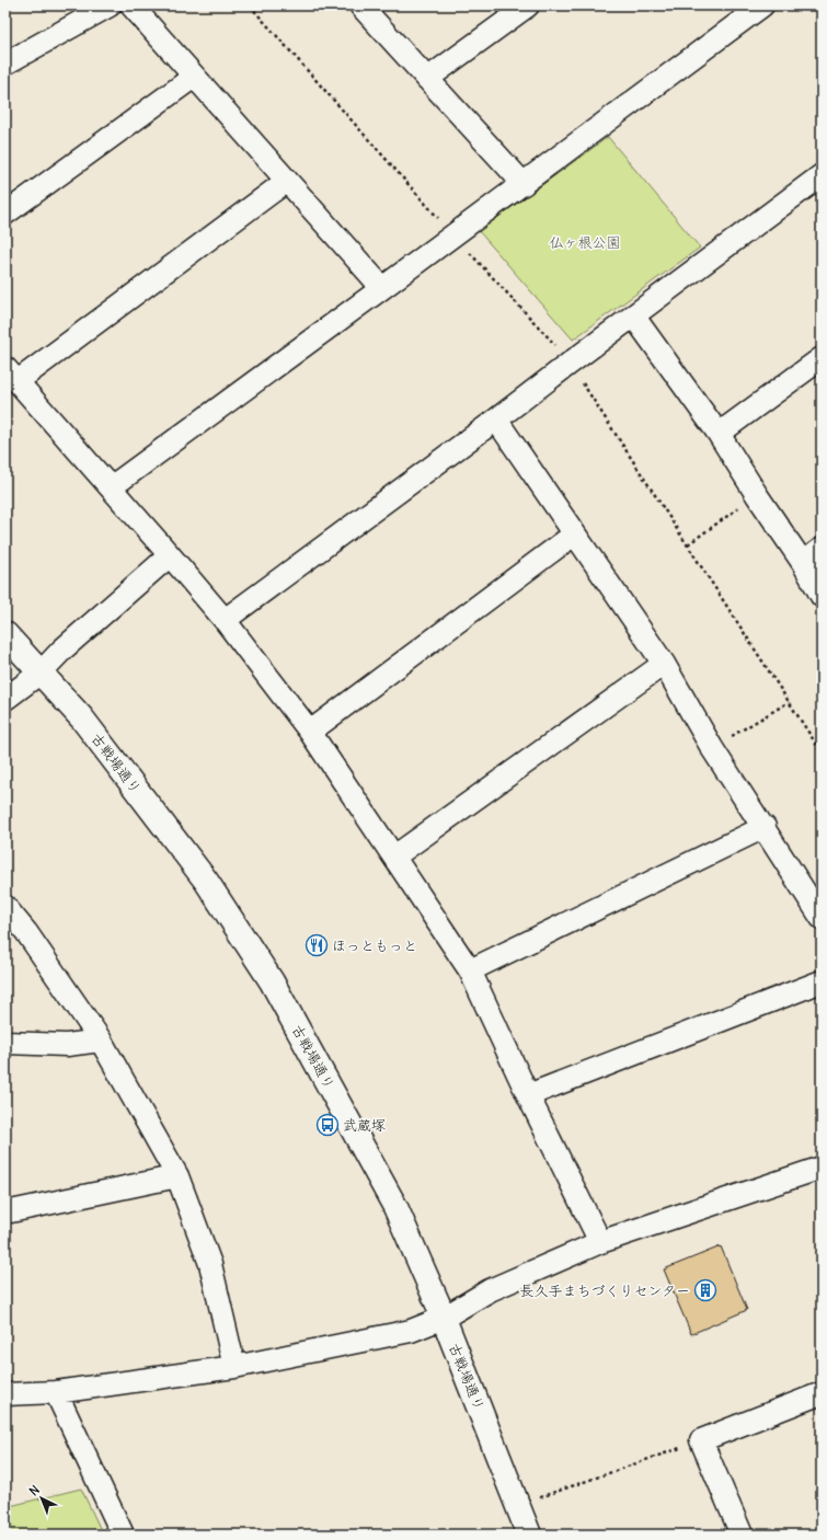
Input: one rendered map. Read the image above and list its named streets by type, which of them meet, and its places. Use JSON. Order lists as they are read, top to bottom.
{
  "streets": {
    "street": ["古戦場通り"]
  },
  "parks": ["仏ヶ根公園"],
  "places": {
    "restaurant": ["ほっともっと"],
    "bus stop": ["武蔵塚"],
    "building": ["長久手まちづくりセンター"]
  },
  "north": "top left"
}
